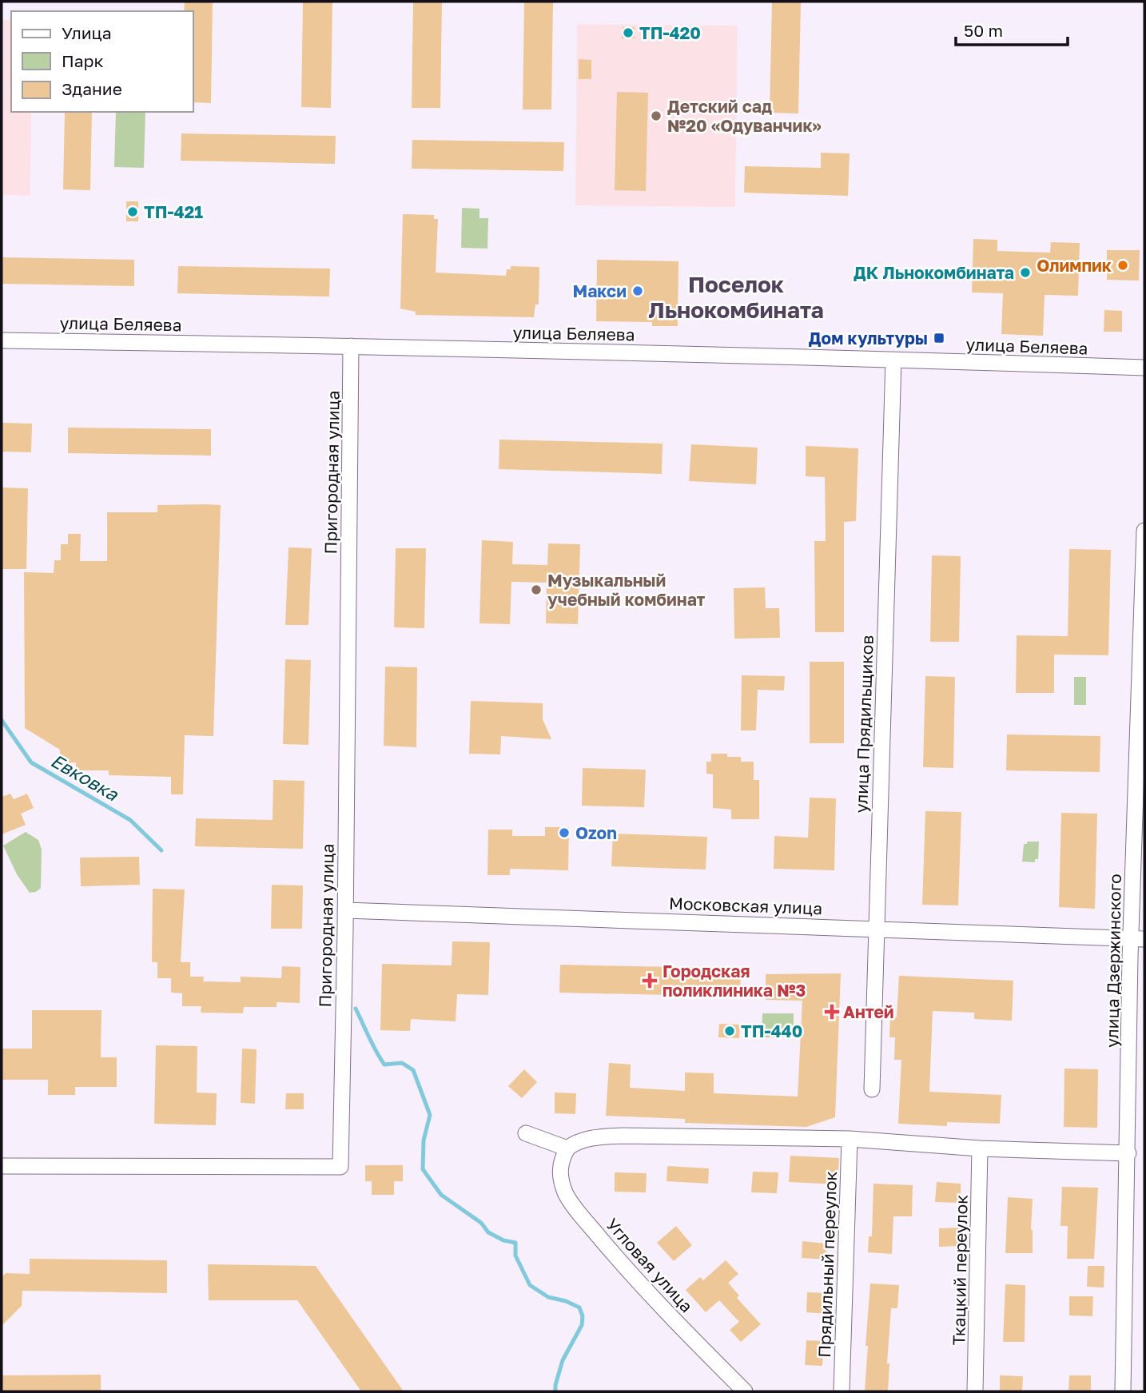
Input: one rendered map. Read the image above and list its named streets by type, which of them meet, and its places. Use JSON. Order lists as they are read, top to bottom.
{
  "streets": {
    "street": [
      "улица Беляева",
      "Пригородная улица",
      "улица Прядильщиков",
      "Московская улица",
      "улица Дзержинского",
      "Прядильный переулок",
      "Угловая улица",
      "Ткацкий переулок"
    ]
  },
  "crossings": [
    ["улица Беляева", "Пригородная улица"],
    ["улица Беляева", "улица Прядильщиков"],
    ["Пригородная улица", "Московская улица"],
    ["улица Прядильщиков", "Московская улица"],
    ["Московская улица", "улица Дзержинского"]
  ],
  "districts": ["Поселок Льнокомбината"],
  "water": ["Евковка"],
  "places": {
    "other": [
      "ТП-420",
      "Детский сад №20 «Одуванчик»",
      "ТП-421",
      "Олимпик",
      "ДК Льнокомбината",
      "Макси",
      "Музыкальный учебный комбинат",
      "Ozon",
      "ТП-440"
    ],
    "transit": ["Дом культуры"],
    "health": ["Городская поликлиника №3", "Антей"]
  },
  "legend": ["Улица", "Парк", "Здание"],
  "scale_bar": "50 m"
}
